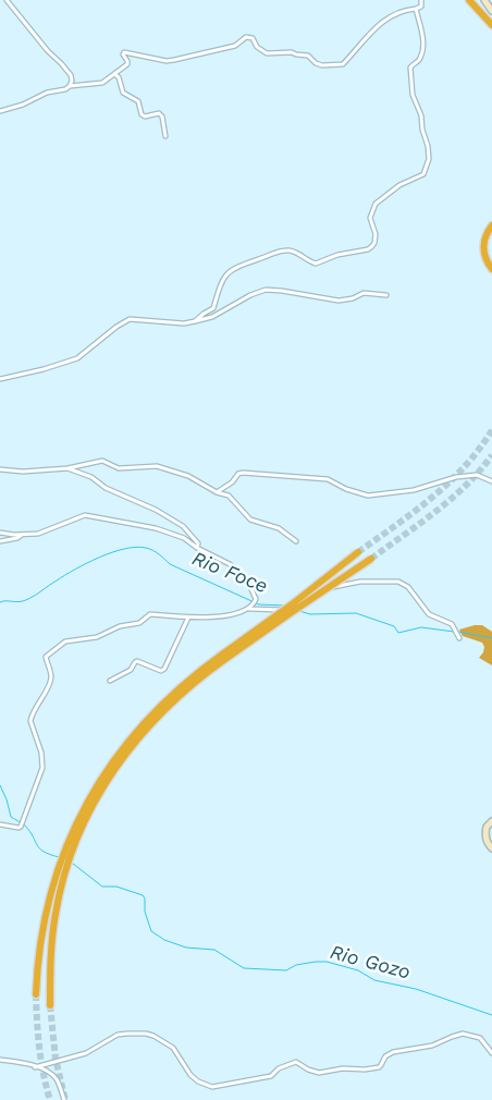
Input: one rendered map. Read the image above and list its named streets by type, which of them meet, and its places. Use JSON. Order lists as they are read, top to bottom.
{
  "water": ["Rio Foce", "Rio Gozo"]
}
